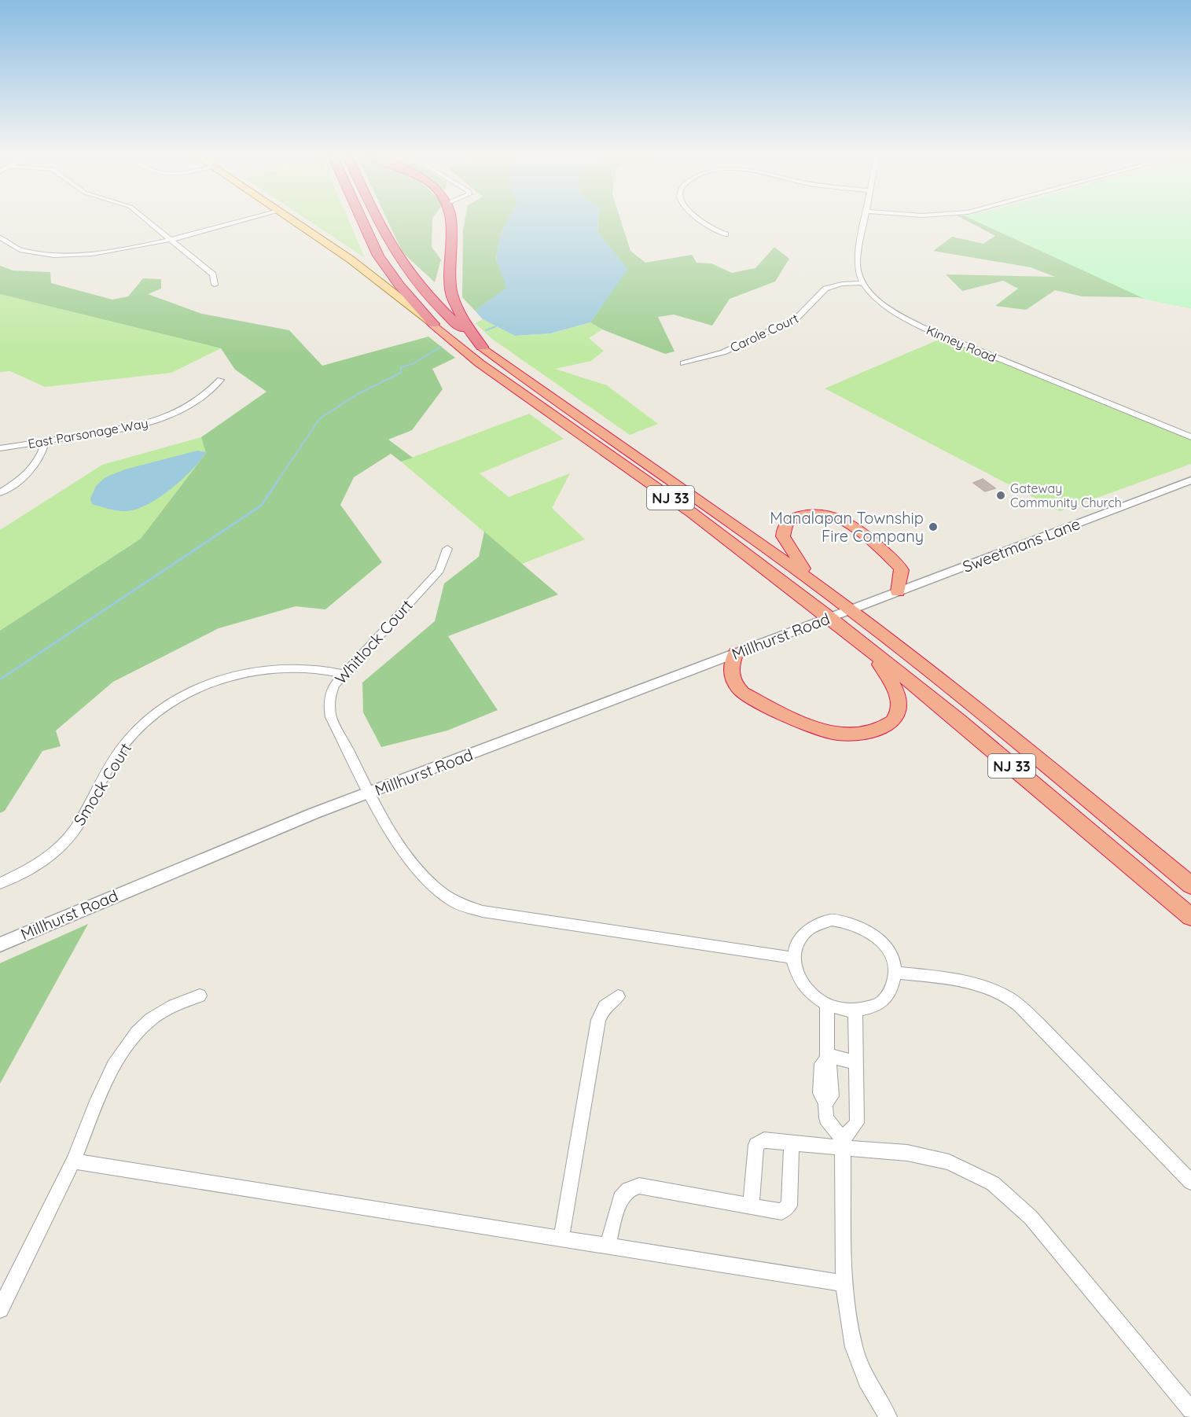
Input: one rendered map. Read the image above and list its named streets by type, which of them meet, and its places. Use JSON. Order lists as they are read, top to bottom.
{
  "streets": {
    "highway": ["NJ 33"],
    "street": [
      "Carole Court",
      "Kinney Road",
      "East Parsonage Way",
      "Sweetmans Lane",
      "Millhurst Road",
      "Whitlock Court",
      "Smock Court"
    ]
  },
  "crossings": [
    ["Carole Court", "Kinney Road"],
    ["NJ 33", "Sweetmans Lane"],
    ["NJ 33", "Millhurst Road"],
    ["Sweetmans Lane", "Millhurst Road"],
    ["Millhurst Road", "Whitlock Court"],
    ["Whitlock Court", "Smock Court"]
  ],
  "places": ["Gateway Community Church", "Manalapan Township Fire Company"]
}
